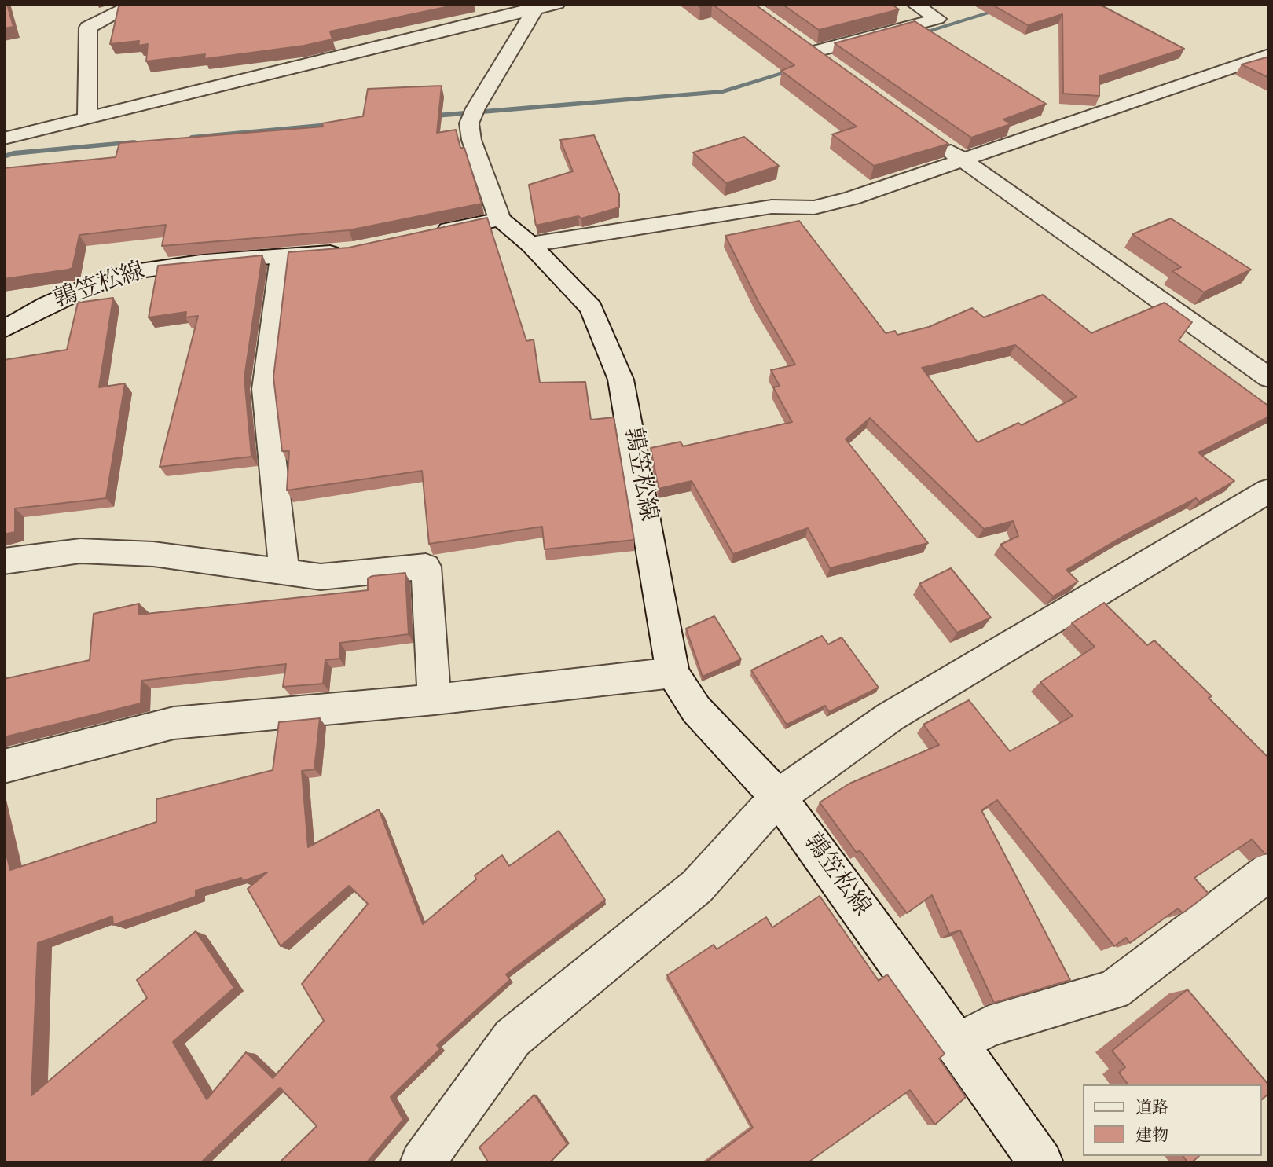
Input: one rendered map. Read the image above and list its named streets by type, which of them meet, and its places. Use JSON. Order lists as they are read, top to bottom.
{
  "streets": {
    "street": ["鶉笠松線"]
  },
  "legend": ["道路", "建物"]
}
